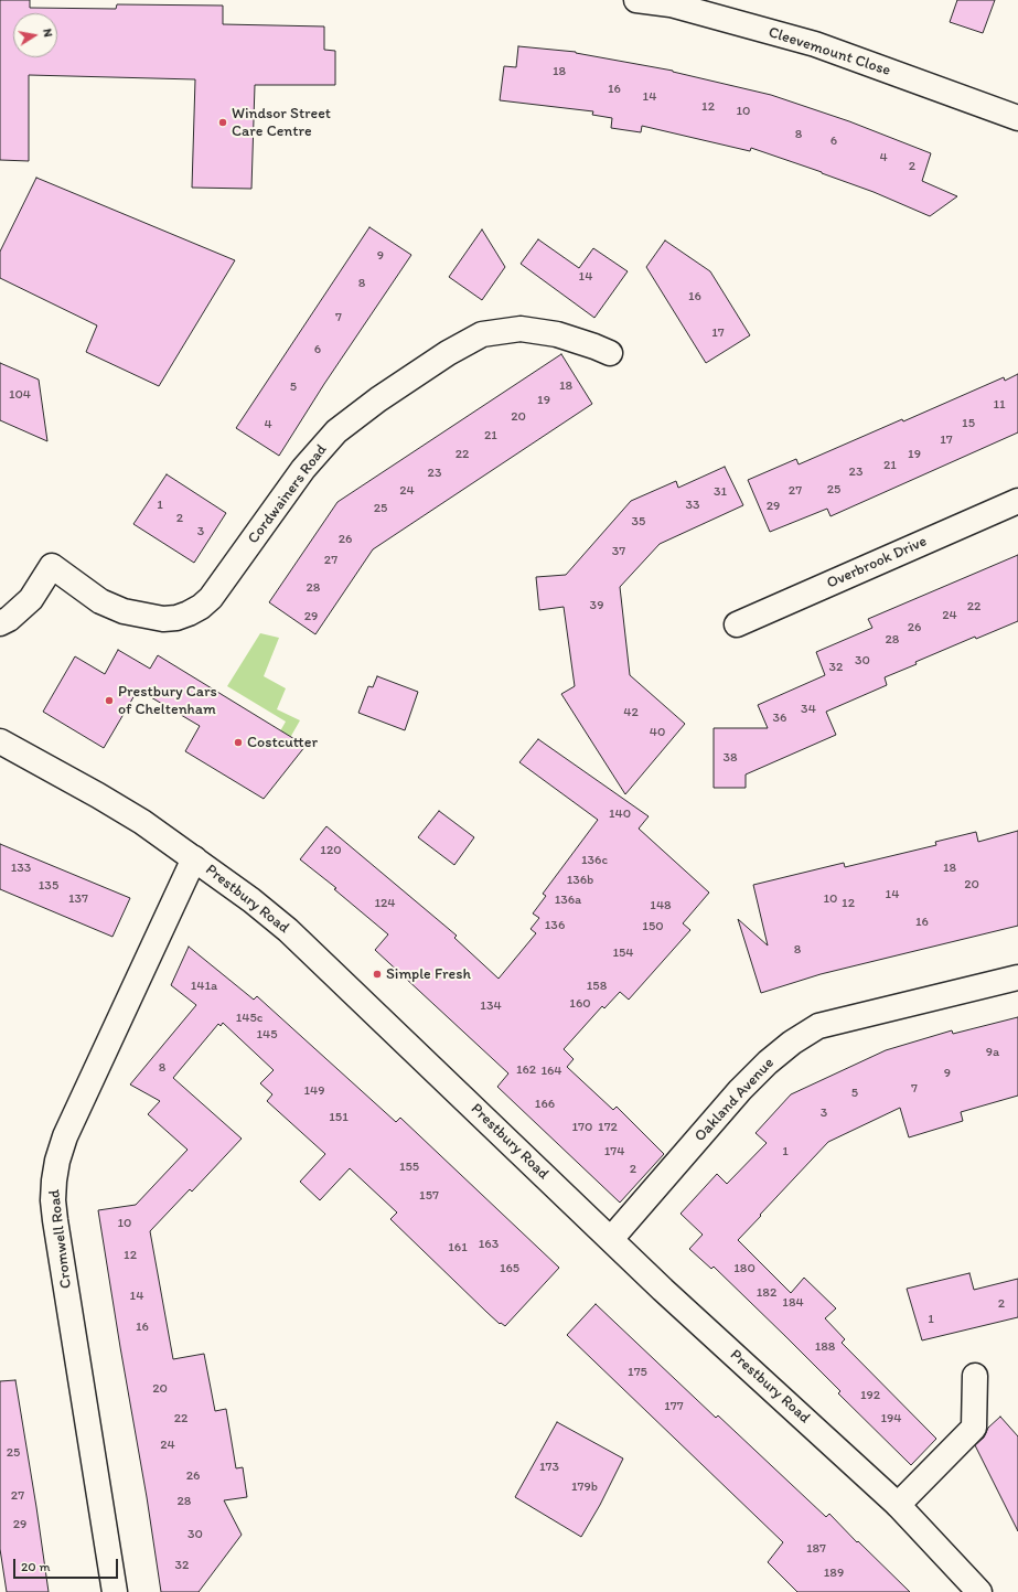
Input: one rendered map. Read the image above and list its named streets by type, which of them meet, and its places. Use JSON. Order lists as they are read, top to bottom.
{
  "streets": {
    "street": [
      "Cleevemount Close",
      "Cordwainers Road",
      "Overbrook Drive",
      "Prestbury Road",
      "Oakland Avenue",
      "Cromwell Road"
    ]
  },
  "crossings": [
    ["Prestbury Road", "Oakland Avenue"],
    ["Prestbury Road", "Cromwell Road"]
  ],
  "places": [
    "Windsor Street Care Centre",
    "Prestbury Cars of Cheltenham",
    "Costcutter",
    "Simple Fresh"
  ],
  "house_numbers": [
    "18",
    "16",
    "14",
    "12",
    "10",
    "8",
    "6",
    "4",
    "2",
    "9",
    "14",
    "8",
    "16",
    "7",
    "17",
    "6",
    "18",
    "5",
    "104",
    "19",
    "11",
    "20",
    "15",
    "4",
    "21",
    "17",
    "22",
    "19",
    "21",
    "23",
    "23",
    "25",
    "24",
    "27",
    "31",
    "1",
    "33",
    "29",
    "25",
    "2",
    "35",
    "3",
    "26",
    "37",
    "27",
    "28",
    "39",
    "22",
    "24",
    "29",
    "26",
    "28",
    "30",
    "32",
    "34",
    "42",
    "36",
    "40",
    "38",
    "140",
    "120",
    "136c",
    "133",
    "18",
    "136b",
    "20",
    "135",
    "14",
    "137",
    "10",
    "136a",
    "124",
    "12",
    "148",
    "16",
    "136",
    "150",
    "8",
    "154",
    "141a",
    "158",
    "160",
    "134",
    "145c",
    "145",
    "9a",
    "8",
    "162",
    "164",
    "9",
    "7",
    "149",
    "5",
    "166",
    "3",
    "151",
    "170",
    "172",
    "174",
    "1",
    "155",
    "2",
    "157",
    "10",
    "163",
    "161",
    "12",
    "165",
    "180",
    "182",
    "14",
    "184",
    "2",
    "1",
    "16",
    "188",
    "175",
    "20",
    "192",
    "177",
    "22",
    "194",
    "24",
    "25",
    "173",
    "26",
    "179b",
    "27",
    "28",
    "29",
    "30",
    "187",
    "32",
    "189"
  ],
  "scale_bar": "20 m",
  "north": "right"
}
